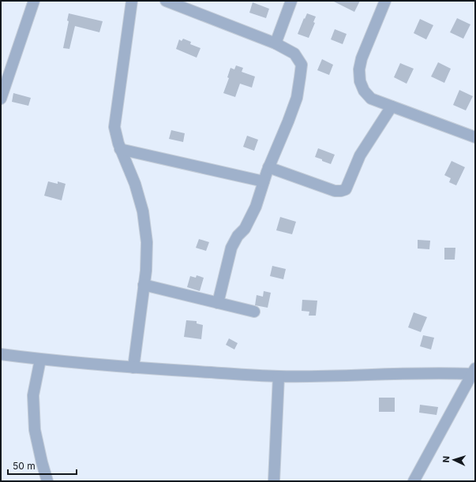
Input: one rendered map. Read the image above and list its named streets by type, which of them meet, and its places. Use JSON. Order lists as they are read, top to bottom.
{
  "scale_bar": "50 m",
  "north": "left"
}
